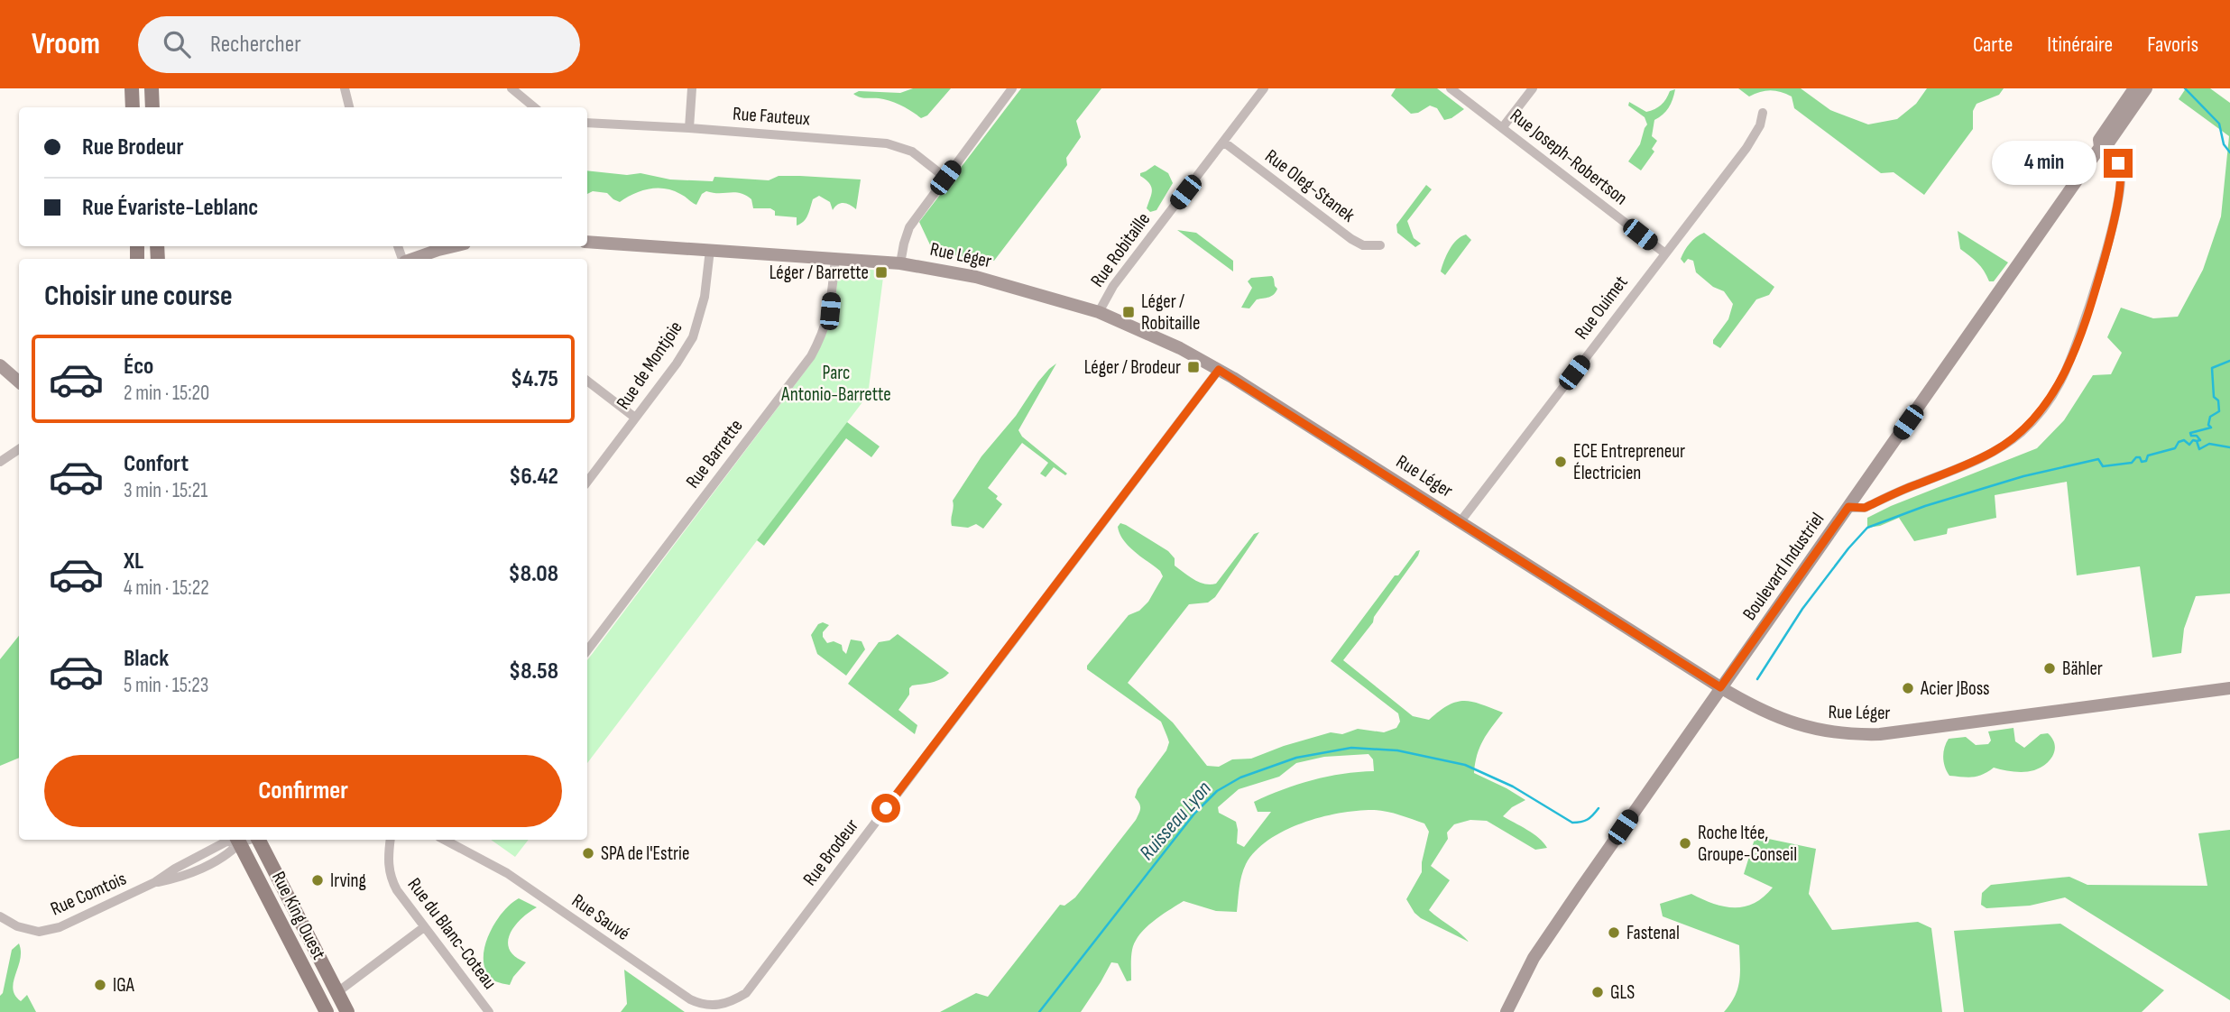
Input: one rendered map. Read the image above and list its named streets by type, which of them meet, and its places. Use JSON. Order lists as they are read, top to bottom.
{
  "streets": {
    "main road": ["Rue King Ouest"],
    "street": [
      "Rue Fauteux",
      "Rue Joseph-Robertson",
      "Rue Oleg-Stanek",
      "Rue Robitaille",
      "Rue Léger",
      "Rue Ouimet",
      "Rue de Montjoie",
      "Rue Barrette",
      "Boulevard Industriel",
      "Rue Brodeur",
      "Rue Comtois",
      "Rue Sauvé",
      "Rue du Blanc-Coteau"
    ]
  },
  "crossings": [
    ["Rue Joseph-Robertson", "Rue Ouimet"],
    ["Rue Oleg-Stanek", "Rue Robitaille"],
    ["Rue Robitaille", "Rue Léger"],
    ["Rue Léger", "Rue Ouimet"],
    ["Rue Léger", "Rue de Montjoie"],
    ["Rue Léger", "Rue Barrette"],
    ["Rue Léger", "Boulevard Industriel"],
    ["Rue Léger", "Rue Brodeur"],
    ["Rue Brodeur", "Rue Sauvé"],
    ["Rue Comtois", "Rue King Ouest"]
  ],
  "water": ["Ruisseau Lyon"],
  "parks": ["Parc Antonio-Barrette"],
  "places": {
    "transit": ["Léger / Barrette", "Léger / Robitaille", "Léger / Brodeur"],
    "other": [
      "ECE Entrepreneur Électricien",
      "Bähler",
      "Acier JBoss",
      "Roche ltée, Groupe-Conseil",
      "SPA de l'Estrie",
      "Irving",
      "Fastenal",
      "IGA",
      "GLS"
    ]
  },
  "page": {
    "header": "Vroom",
    "search": "Rechercher",
    "nav": ["Carte", "Itinéraire", "Favoris"],
    "banner": ["Rue Brodeur", "Rue Évariste-Leblanc"],
    "bubble": "4 min",
    "heading": "Choisir une course",
    "list": [
      {
        "name": "Éco",
        "note": "2 min · 15:20",
        "value": "$4.75"
      },
      {
        "name": "Confort",
        "note": "3 min · 15:21",
        "value": "$6.42"
      },
      {
        "name": "XL",
        "note": "4 min · 15:22",
        "value": "$8.08"
      },
      {
        "name": "Black",
        "note": "5 min · 15:23",
        "value": "$8.58"
      }
    ],
    "buttons": "Confirmer"
  }
}
